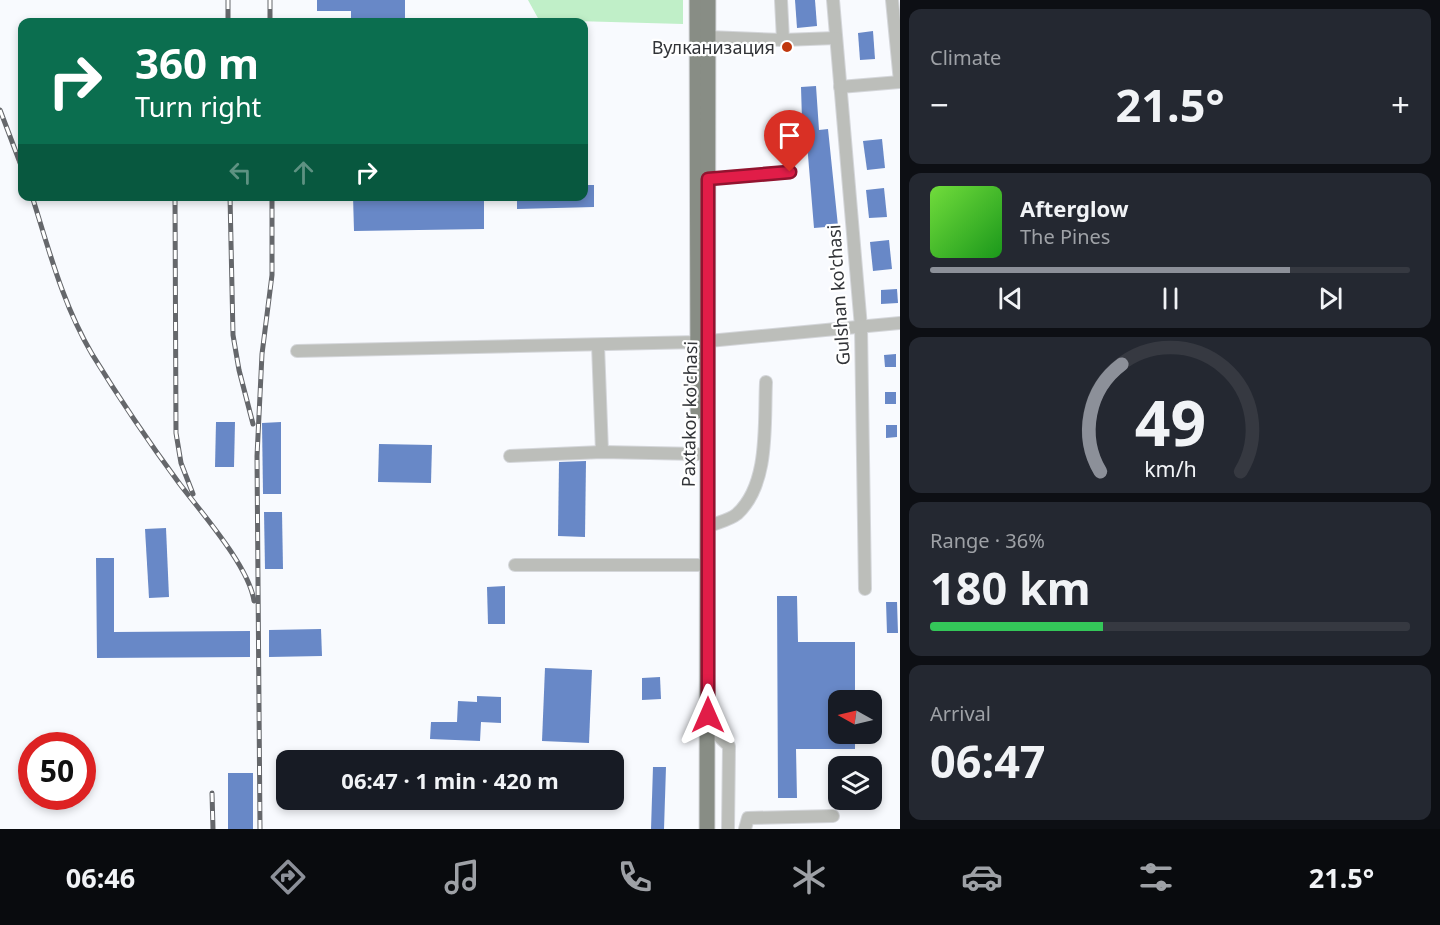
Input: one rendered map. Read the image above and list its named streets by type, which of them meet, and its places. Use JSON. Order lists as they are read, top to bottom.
{
  "streets": {
    "main road": ["Paxtakor ko'chasi"],
    "street": ["Gulshan ko'chasi"]
  },
  "places": ["Вулканизация"],
  "north": "left",
  "page": {
    "tile": [
      "Climate",
      ["Range · 36%", "180 km"],
      ["Arrival", "06:47"]
    ],
    "turn": ["360 m", "Turn right"],
    "heat": ["−", "21.5°", "+"],
    "song": ["Afterglow", "The Pines"],
    "limit": "50",
    "trip": "06:47 · 1 min · 420 m",
    "tabs": ["06:46", "21.5°"],
    "gauge": ["49", "km/h"]
  }
}
